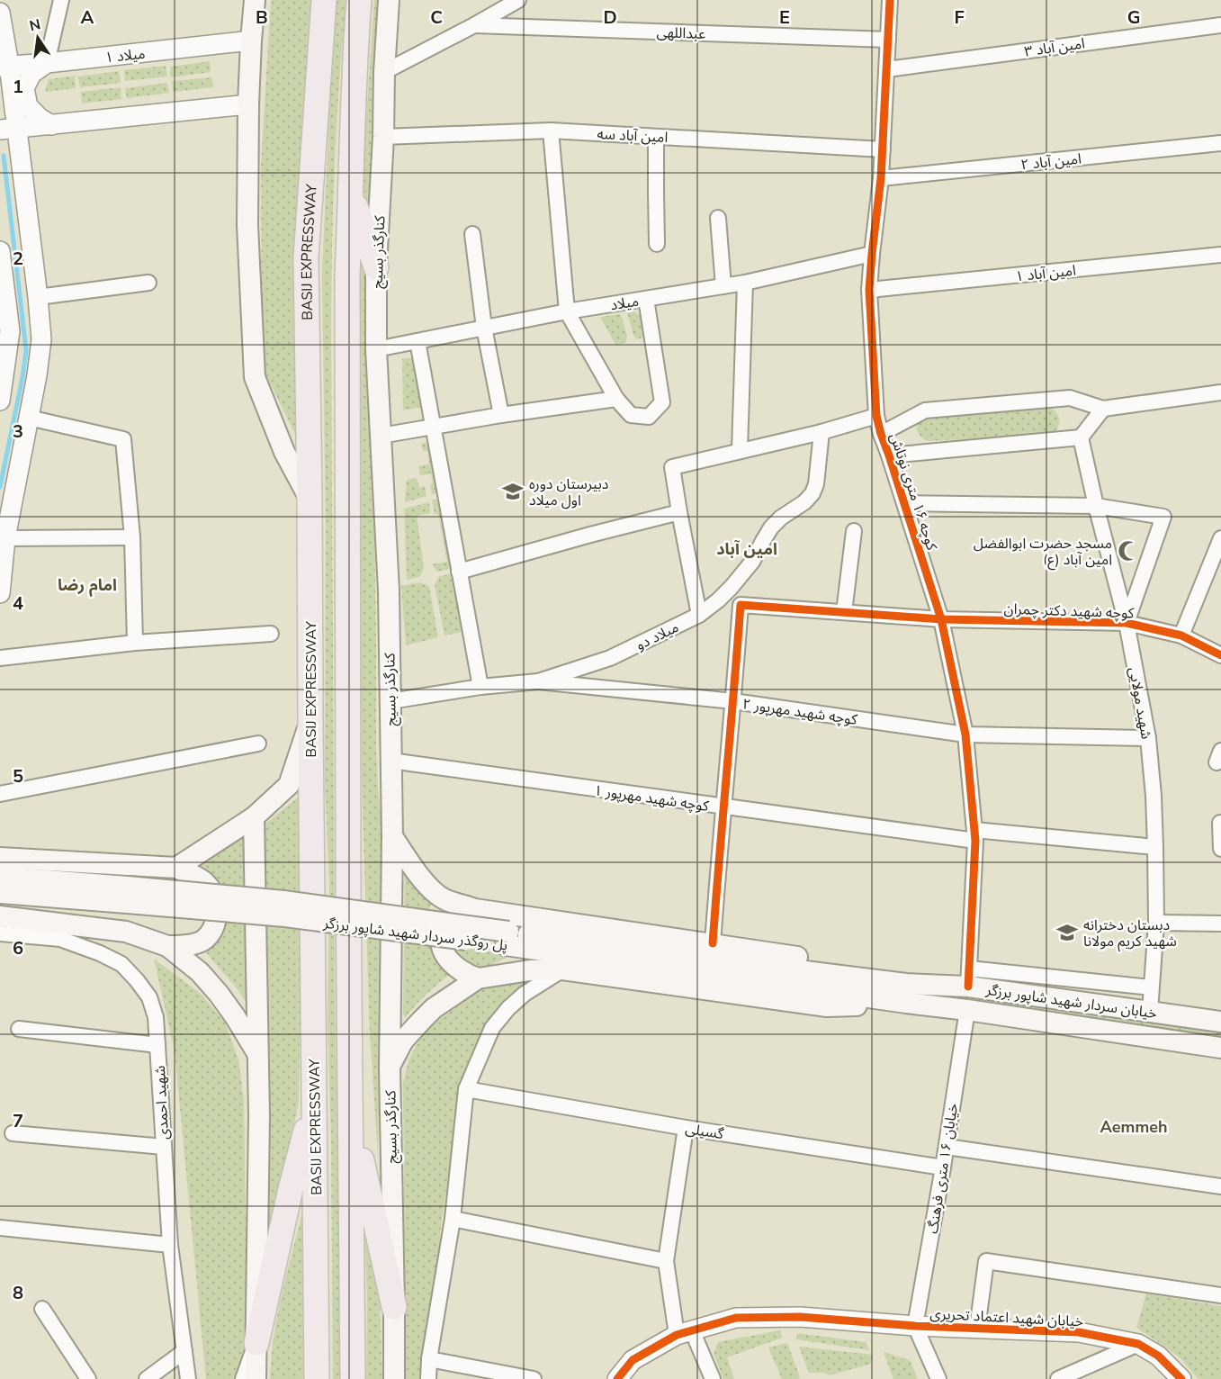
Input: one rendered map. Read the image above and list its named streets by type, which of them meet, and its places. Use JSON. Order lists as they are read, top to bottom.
{
  "streets": {
    "highway": ["BASIJ EXPRESSWAY"],
    "main road": ["کنارگذر بسیج", "پل روگذر سردار شهید شاپور برزگر", "خیابان سردار شهید شاپور برزگر"],
    "street": [
      "عبداللهی",
      "۳ امین آباد",
      "میلاد ۱",
      "امین آباد سه",
      "۲ امین آباد",
      "۱ امین آباد",
      "میلاد",
      "کوچه ۱۶ متری نوتاش",
      "کوچه شهید دکتر چمران",
      "میلاد دو",
      "شهید مولایی",
      "کوچه شهید مهرپور ۲",
      "کوچه شهید مهرپور ۱",
      "شهید احمدی",
      "گسیلی",
      "خیابان ۱۶ متری فرهنگ",
      "خیابان شهید اعتماد تحریری"
    ]
  },
  "crossings": [
    ["عبداللهی", "کوچه ۱۶ متری نوتاش"],
    ["۳ امین آباد", "کوچه ۱۶ متری نوتاش"],
    ["امین آباد سه", "کنارگذر بسیج"],
    ["امین آباد سه", "کوچه ۱۶ متری نوتاش"],
    ["۲ امین آباد", "کوچه ۱۶ متری نوتاش"],
    ["کنارگذر بسیج", "میلاد"],
    ["کنارگذر بسیج", "میلاد دو"],
    ["کنارگذر بسیج", "کوچه شهید مهرپور ۱"],
    ["۱ امین آباد", "کوچه ۱۶ متری نوتاش"],
    ["میلاد", "کوچه ۱۶ متری نوتاش"],
    ["کوچه ۱۶ متری نوتاش", "کوچه شهید دکتر چمران"],
    ["کوچه ۱۶ متری نوتاش", "کوچه شهید مهرپور ۲"],
    ["کوچه ۱۶ متری نوتاش", "کوچه شهید مهرپور ۱"],
    ["کوچه ۱۶ متری نوتاش", "خیابان سردار شهید شاپور برزگر"],
    ["کوچه شهید دکتر چمران", "شهید مولایی"],
    ["کوچه شهید دکتر چمران", "کوچه شهید مهرپور ۲"],
    ["میلاد دو", "کوچه شهید مهرپور ۲"],
    ["شهید مولایی", "کوچه شهید مهرپور ۲"],
    ["شهید مولایی", "کوچه شهید مهرپور ۱"],
    ["شهید مولایی", "خیابان سردار شهید شاپور برزگر"],
    ["پل روگذر سردار شهید شاپور برزگر", "خیابان سردار شهید شاپور برزگر"],
    ["خیابان سردار شهید شاپور برزگر", "خیابان ۱۶ متری فرهنگ"],
    ["گسیلی", "خیابان ۱۶ متری فرهنگ"],
    ["خیابان ۱۶ متری فرهنگ", "خیابان شهید اعتماد تحریری"]
  ],
  "districts": ["امین آباد", "امام رضا", "Aemmeh"],
  "places": {
    "school or university": ["دبیرستان دوره اول میلاد", "دبستان دخترانه شهید کریم مولانا"],
    "mosque": ["مسجد حضرت ابوالفضل (ع) امین آباد"]
  },
  "north": "top",
  "grid": {
    "columns": [
      "A",
      "B",
      "C",
      "D",
      "E",
      "F",
      "G"
    ],
    "rows": [
      "1",
      "2",
      "3",
      "4",
      "5",
      "6",
      "7",
      "8"
    ]
  }
}
